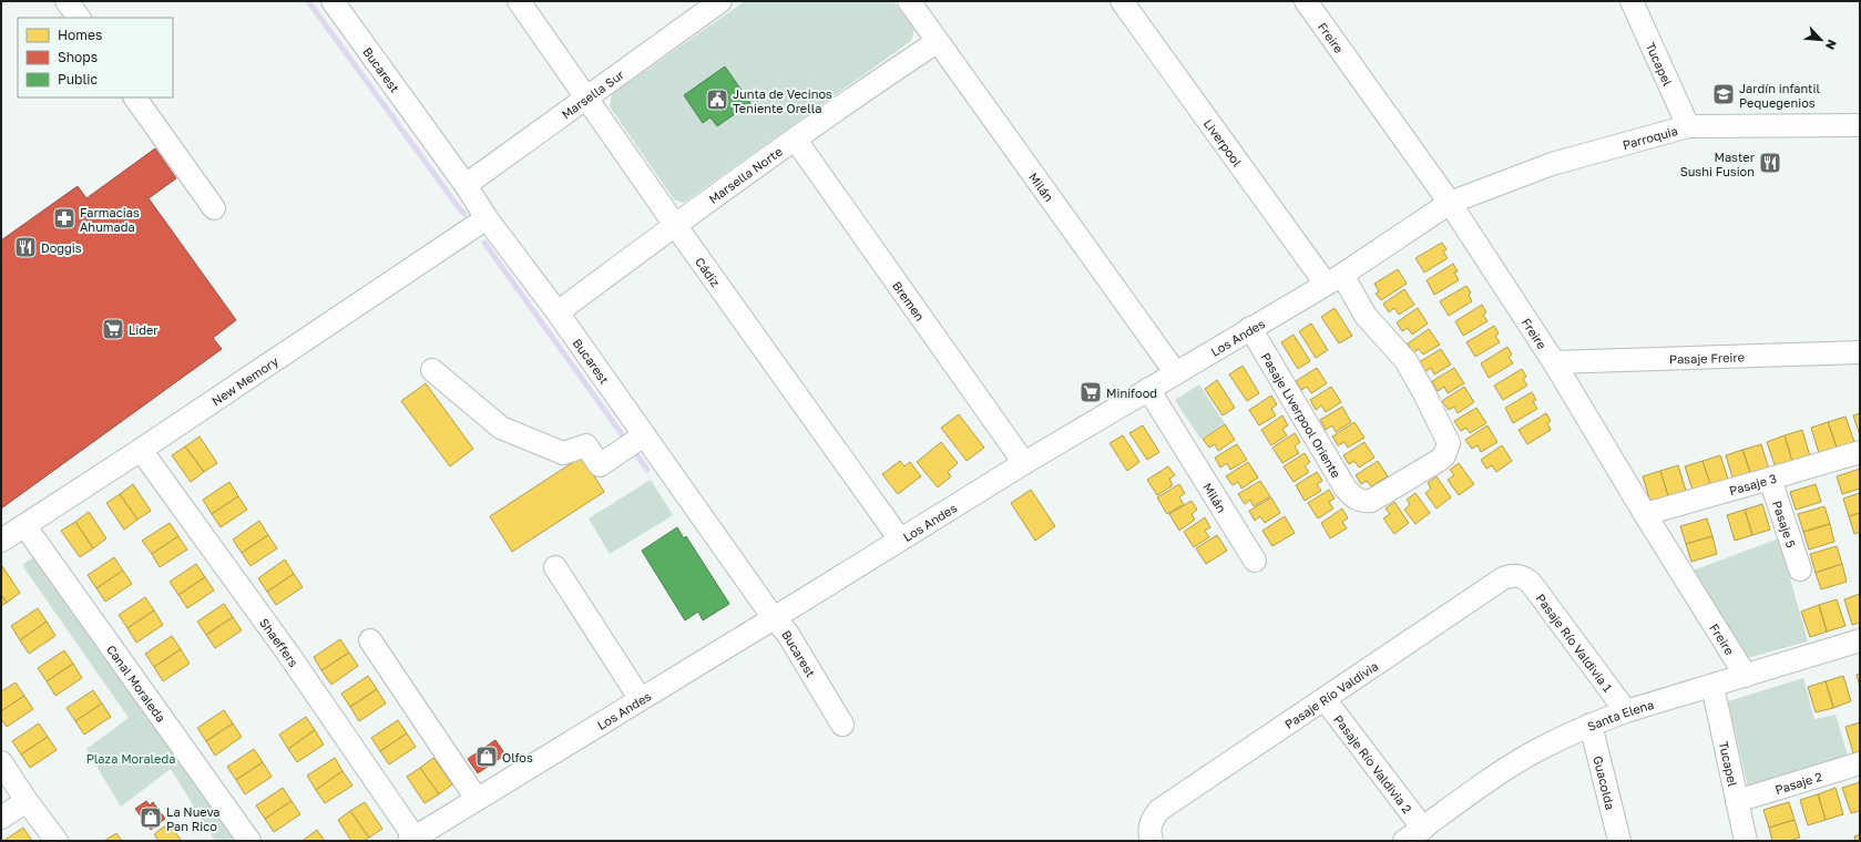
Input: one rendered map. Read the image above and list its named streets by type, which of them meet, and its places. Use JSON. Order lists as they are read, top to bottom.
{
  "streets": {
    "street": [
      "Freire",
      "Tucapel",
      "Bucarest",
      "Marsella Sur",
      "Parroquia",
      "Liverpool",
      "Marsella Norte",
      "Milán",
      "Cádiz",
      "Bremen",
      "Los Andes",
      "Pasaje Freire",
      "New Memory",
      "Pasaje Liverpool Oriente",
      "Pasaje 3",
      "Pasaje 5",
      "Shaeffers",
      "Pasaje Río Valdivia 1",
      "Canal Moraleda",
      "Pasaje Río Valdivia",
      "Santa Elena",
      "Pasaje Río Valdivia 2",
      "Pasaje 2",
      "Guacolda"
    ]
  },
  "crossings": [
    ["Freire", "Parroquia"],
    ["Freire", "Los Andes"],
    ["Freire", "Pasaje Freire"],
    ["Freire", "Pasaje 3"],
    ["Freire", "Santa Elena"],
    ["Tucapel", "Parroquia"],
    ["Tucapel", "Santa Elena"],
    ["Tucapel", "Pasaje 2"],
    ["Bucarest", "Marsella Sur"],
    ["Bucarest", "Marsella Norte"],
    ["Bucarest", "Los Andes"],
    ["Bucarest", "New Memory"],
    ["Marsella Sur", "Cádiz"],
    ["Parroquia", "Los Andes"],
    ["Liverpool", "Los Andes"],
    ["Liverpool", "Pasaje Liverpool Oriente"],
    ["Marsella Norte", "Milán"],
    ["Marsella Norte", "Cádiz"],
    ["Marsella Norte", "Bremen"],
    ["Milán", "Los Andes"],
    ["Cádiz", "Los Andes"],
    ["Bremen", "Los Andes"],
    ["Los Andes", "Pasaje Liverpool Oriente"],
    ["Los Andes", "Shaeffers"],
    ["New Memory", "Shaeffers"],
    ["New Memory", "Canal Moraleda"],
    ["Pasaje 3", "Pasaje 5"],
    ["Pasaje Río Valdivia 1", "Pasaje Río Valdivia"],
    ["Pasaje Río Valdivia 1", "Santa Elena"],
    ["Pasaje Río Valdivia", "Pasaje Río Valdivia 2"],
    ["Santa Elena", "Pasaje Río Valdivia 2"],
    ["Santa Elena", "Guacolda"]
  ],
  "parks": ["Plaza Moraleda"],
  "places": {
    "school or university": ["Jardín infantil Pequegenios"],
    "public building": ["Junta de Vecinos Teniente Orella"],
    "restaurant": ["Master Sushi Fusion", "Doggis"],
    "pharmacy": ["Farmacias Ahumada"],
    "supermarket": ["Lider", "Minifood"],
    "shop": ["Olfos", "La Nueva Pan Rico"]
  },
  "legend": ["Homes", "Shops", "Public"],
  "north": "bottom right"
}
